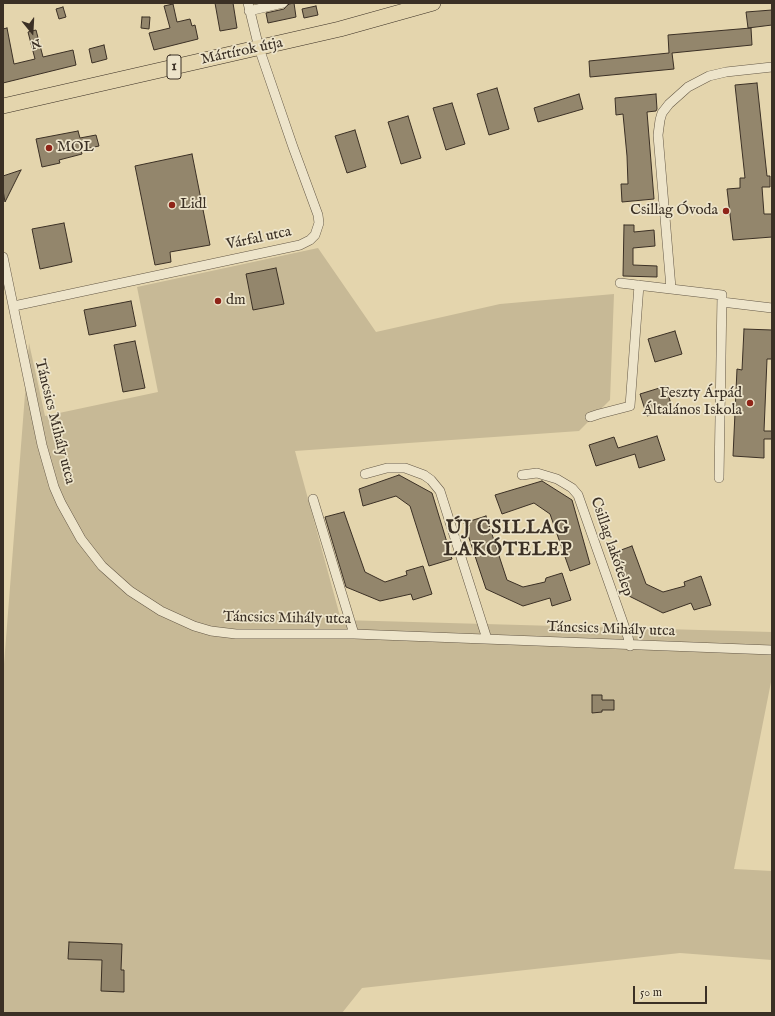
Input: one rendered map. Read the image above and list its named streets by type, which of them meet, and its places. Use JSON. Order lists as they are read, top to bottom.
{
  "streets": {
    "main road": ["Mártírok útja", "1"],
    "street": ["Várfal utca", "Táncsics Mihály utca", "Csillag lakótelep"]
  },
  "crossings": [
    ["Mártírok útja", "Várfal utca"],
    ["Várfal utca", "Táncsics Mihály utca"],
    ["Táncsics Mihály utca", "Csillag lakótelep"]
  ],
  "districts": ["ÚJ CSILLAG LAKÓTELEP"],
  "places": [
    "MOL",
    "Lidl",
    "Csillag Óvoda",
    "dm",
    "Feszty Árpád Általános Iskola"
  ],
  "scale_bar": "50 m",
  "north": "bottom"
}
